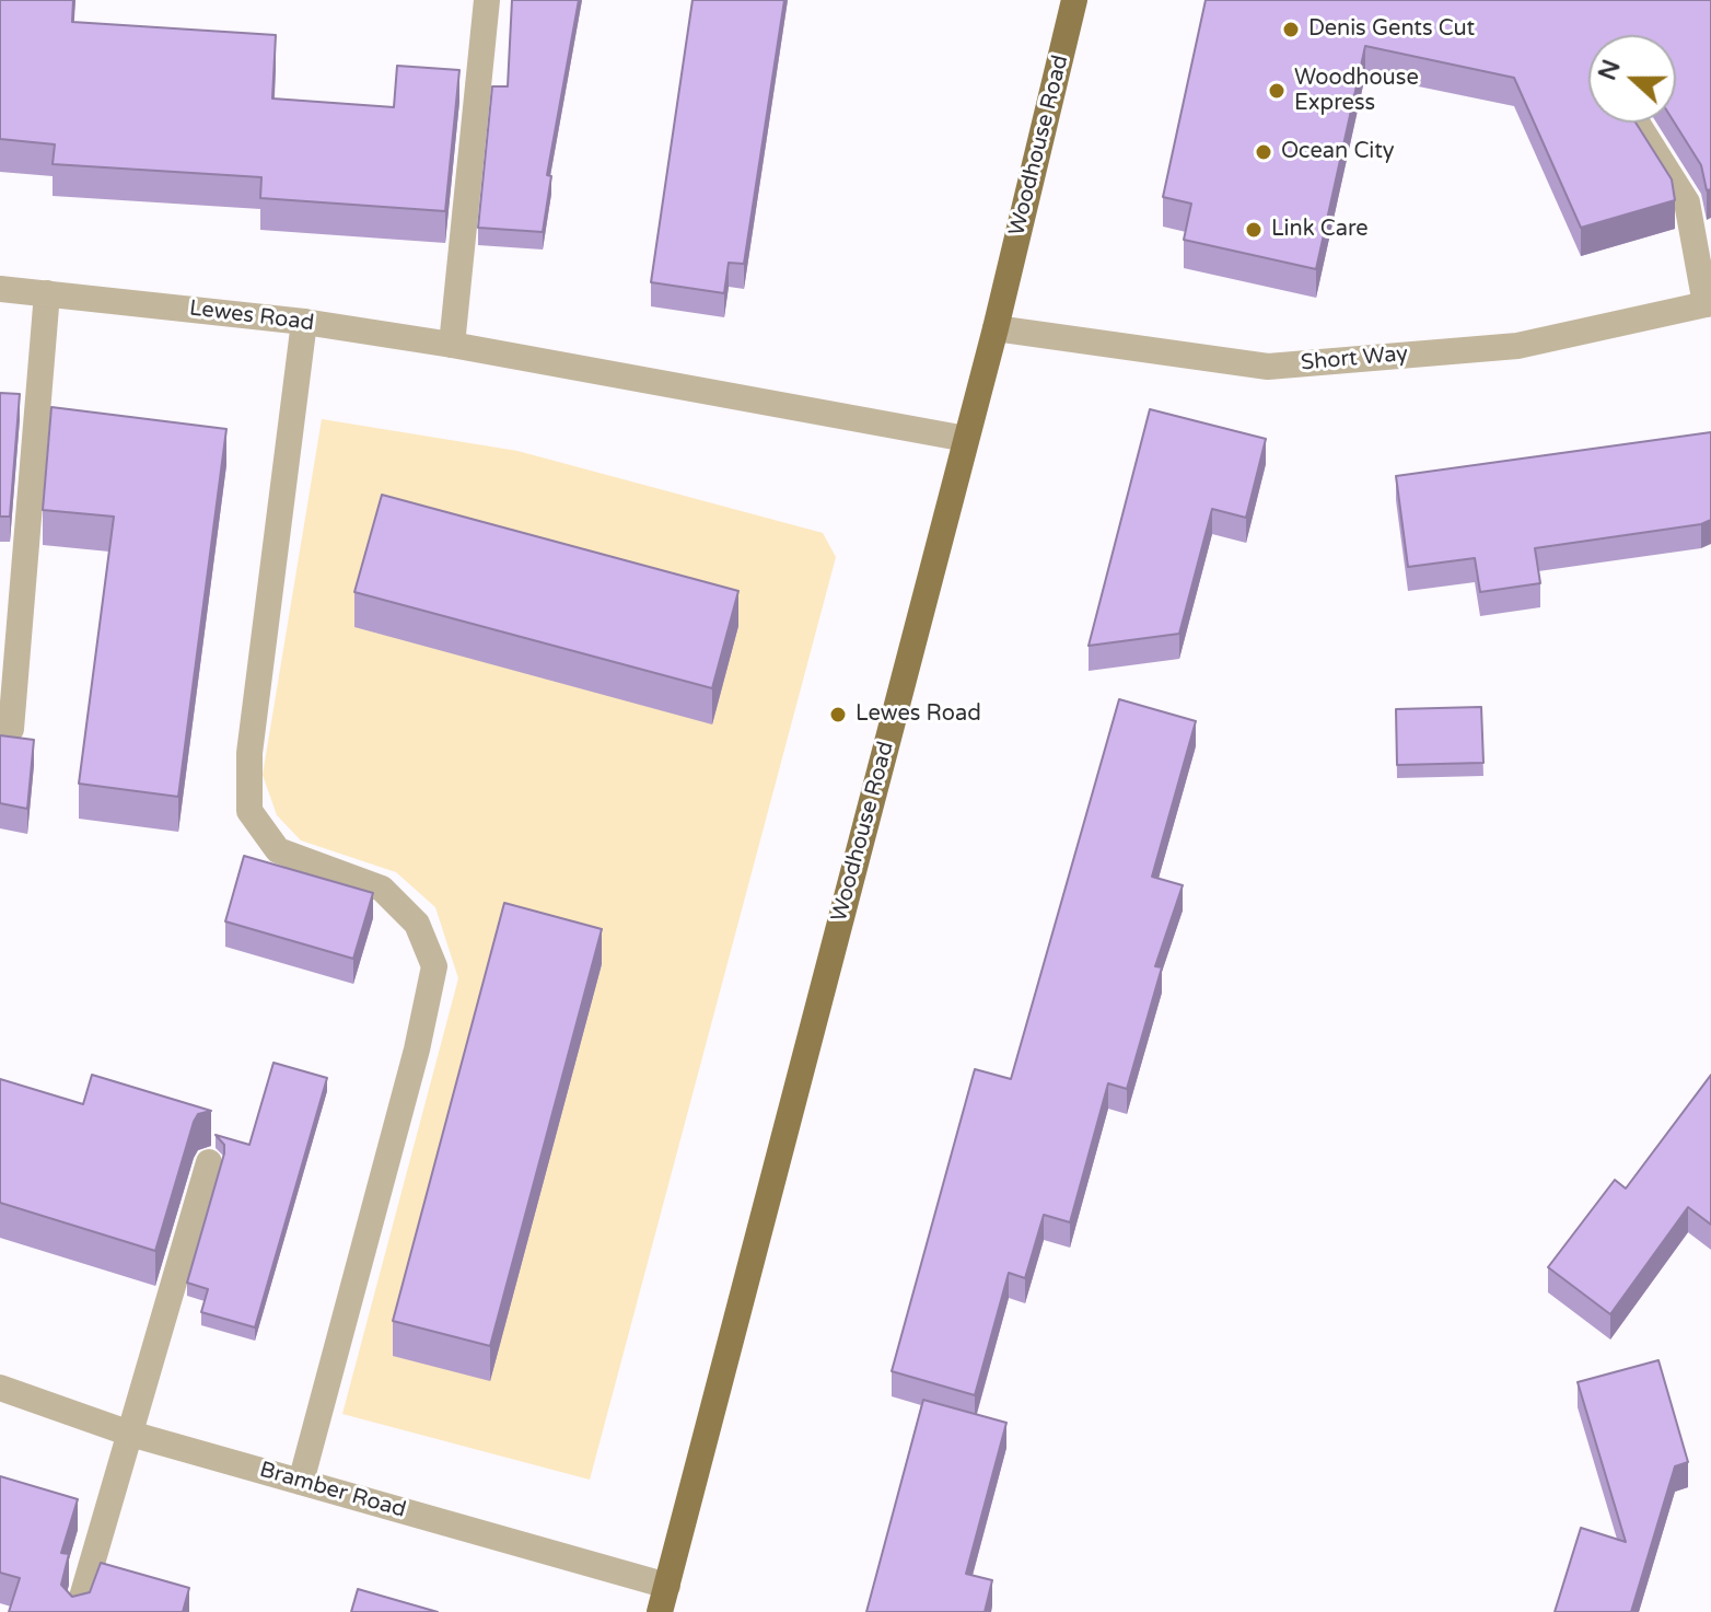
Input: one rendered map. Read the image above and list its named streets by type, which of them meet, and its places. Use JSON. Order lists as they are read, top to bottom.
{
  "streets": {
    "main road": ["Woodhouse Road"],
    "street": ["Lewes Road", "Short Way", "Bramber Road"]
  },
  "crossings": [
    ["Woodhouse Road", "Lewes Road"],
    ["Woodhouse Road", "Short Way"],
    ["Woodhouse Road", "Bramber Road"]
  ],
  "places": [
    "Denis Gents Cut",
    "Woodhouse Express",
    "Ocean City",
    "Link Care",
    "Lewes Road"
  ],
  "north": "left"
}
